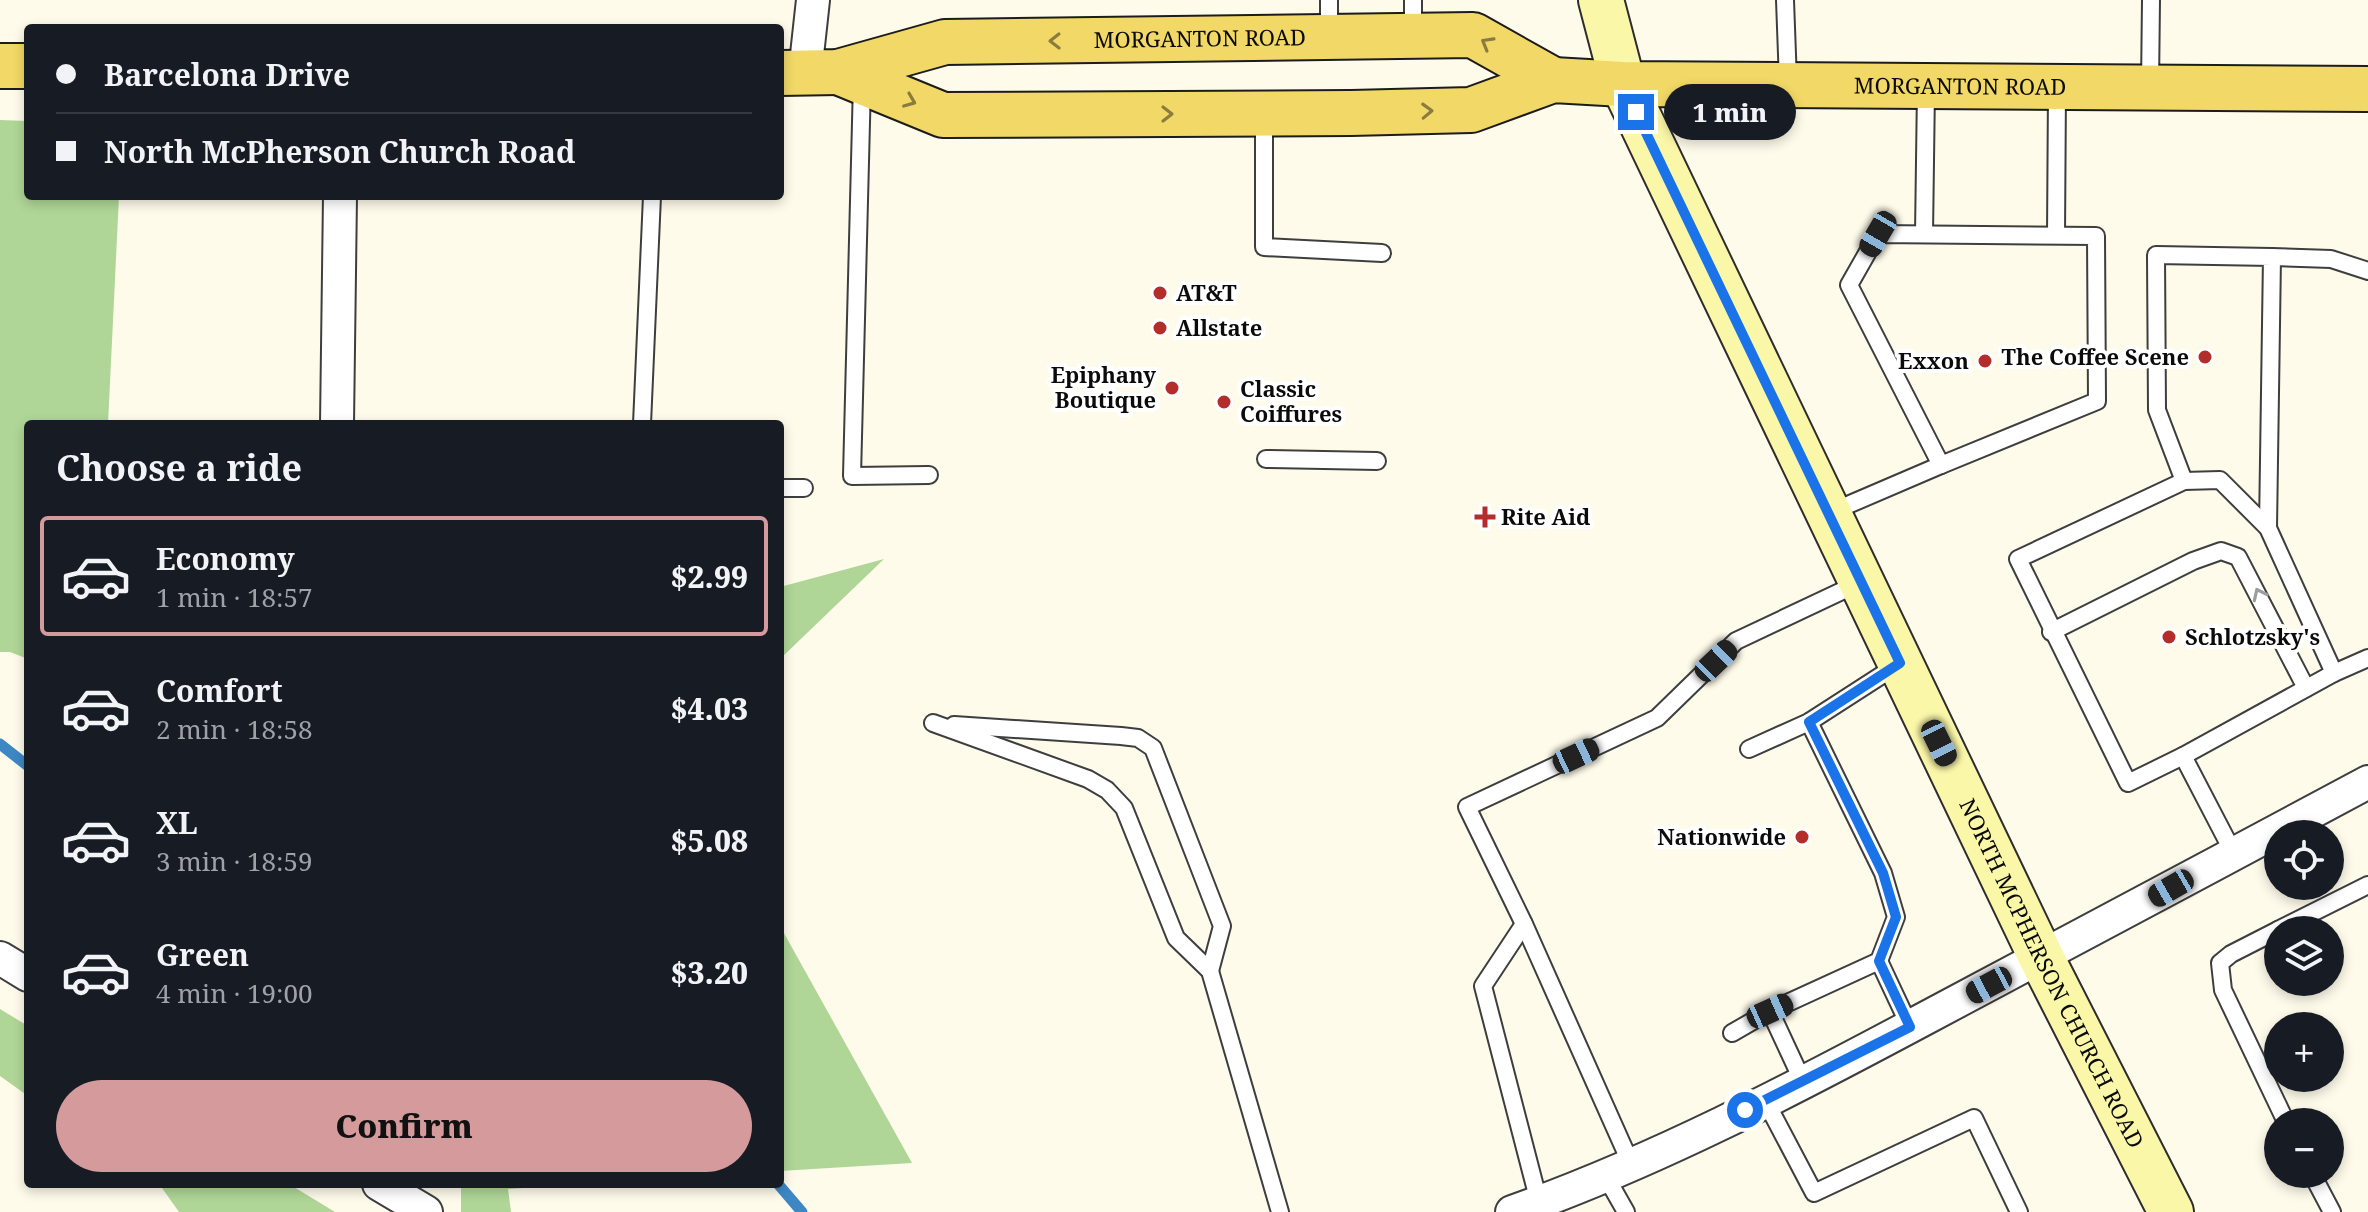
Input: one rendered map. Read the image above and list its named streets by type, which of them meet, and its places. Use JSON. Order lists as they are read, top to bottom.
{
  "streets": {
    "main road": ["MORGANTON ROAD", "NORTH MCPHERSON CHURCH ROAD"]
  },
  "crossings": [
    ["MORGANTON ROAD", "NORTH MCPHERSON CHURCH ROAD"]
  ],
  "places": {
    "other": [
      "AT&T",
      "Allstate",
      "The Coffee Scene",
      "Exxon",
      "Epiphany Boutique",
      "Classic Coiffures",
      "Schlotzsky's",
      "Nationwide"
    ],
    "health": ["Rite Aid"]
  },
  "page": {
    "banner": ["Barcelona Drive", "North McPherson Church Road"],
    "bubble": "1 min",
    "heading": "Choose a ride",
    "list": [
      {
        "name": "Economy",
        "note": "1 min · 18:57",
        "value": "$2.99"
      },
      {
        "name": "Comfort",
        "note": "2 min · 18:58",
        "value": "$4.03"
      },
      {
        "name": "XL",
        "note": "3 min · 18:59",
        "value": "$5.08"
      },
      {
        "name": "Green",
        "note": "4 min · 19:00",
        "value": "$3.20"
      }
    ],
    "map_buttons": ["+", "−"],
    "buttons": "Confirm"
  }
}
